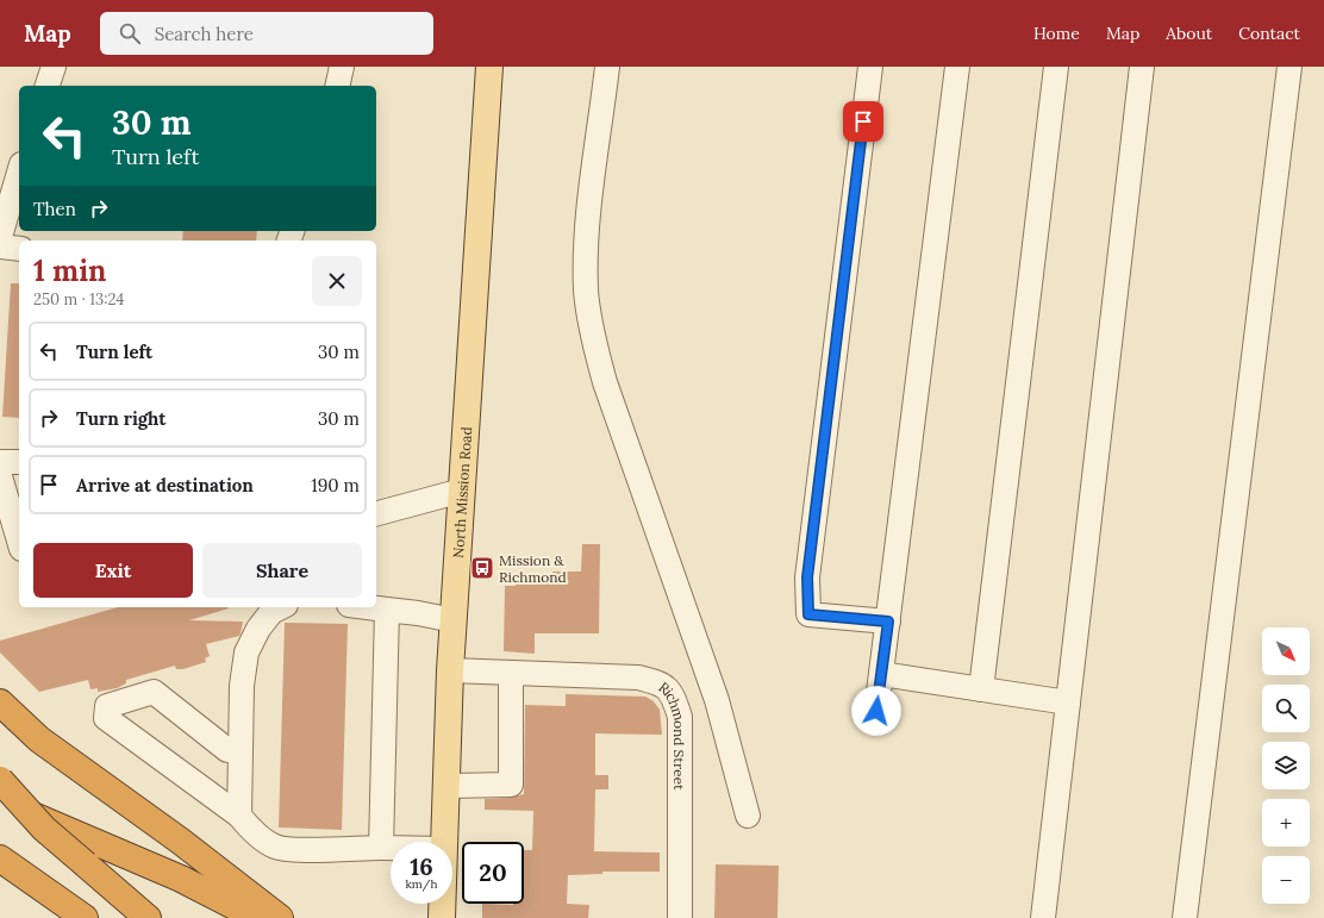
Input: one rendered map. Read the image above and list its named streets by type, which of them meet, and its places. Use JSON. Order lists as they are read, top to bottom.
{
  "streets": {
    "main road": ["North Mission Road"],
    "street": ["Richmond Street"]
  },
  "crossings": [
    ["North Mission Road", "Richmond Street"]
  ],
  "places": {
    "bus stop": ["Mission & Richmond"]
  },
  "north": "bottom right",
  "page": {
    "header": "Map",
    "search": "Search here",
    "nav": [
      "Home",
      "Map",
      "About",
      "Contact"
    ],
    "turn": ["30 m", "Turn left"],
    "then": "Then",
    "heading": ["1 min", "250 m · 13:24"],
    "list": [
      {
        "name": "Turn left",
        "value": "30 m"
      },
      {
        "name": "Turn right",
        "value": "30 m"
      },
      {
        "name": "Arrive at destination",
        "value": "190 m"
      }
    ],
    "buttons": ["Exit", "Share"],
    "map_buttons": ["+", "−"],
    "speed": "16 km/h",
    "limit": "20"
  }
}
